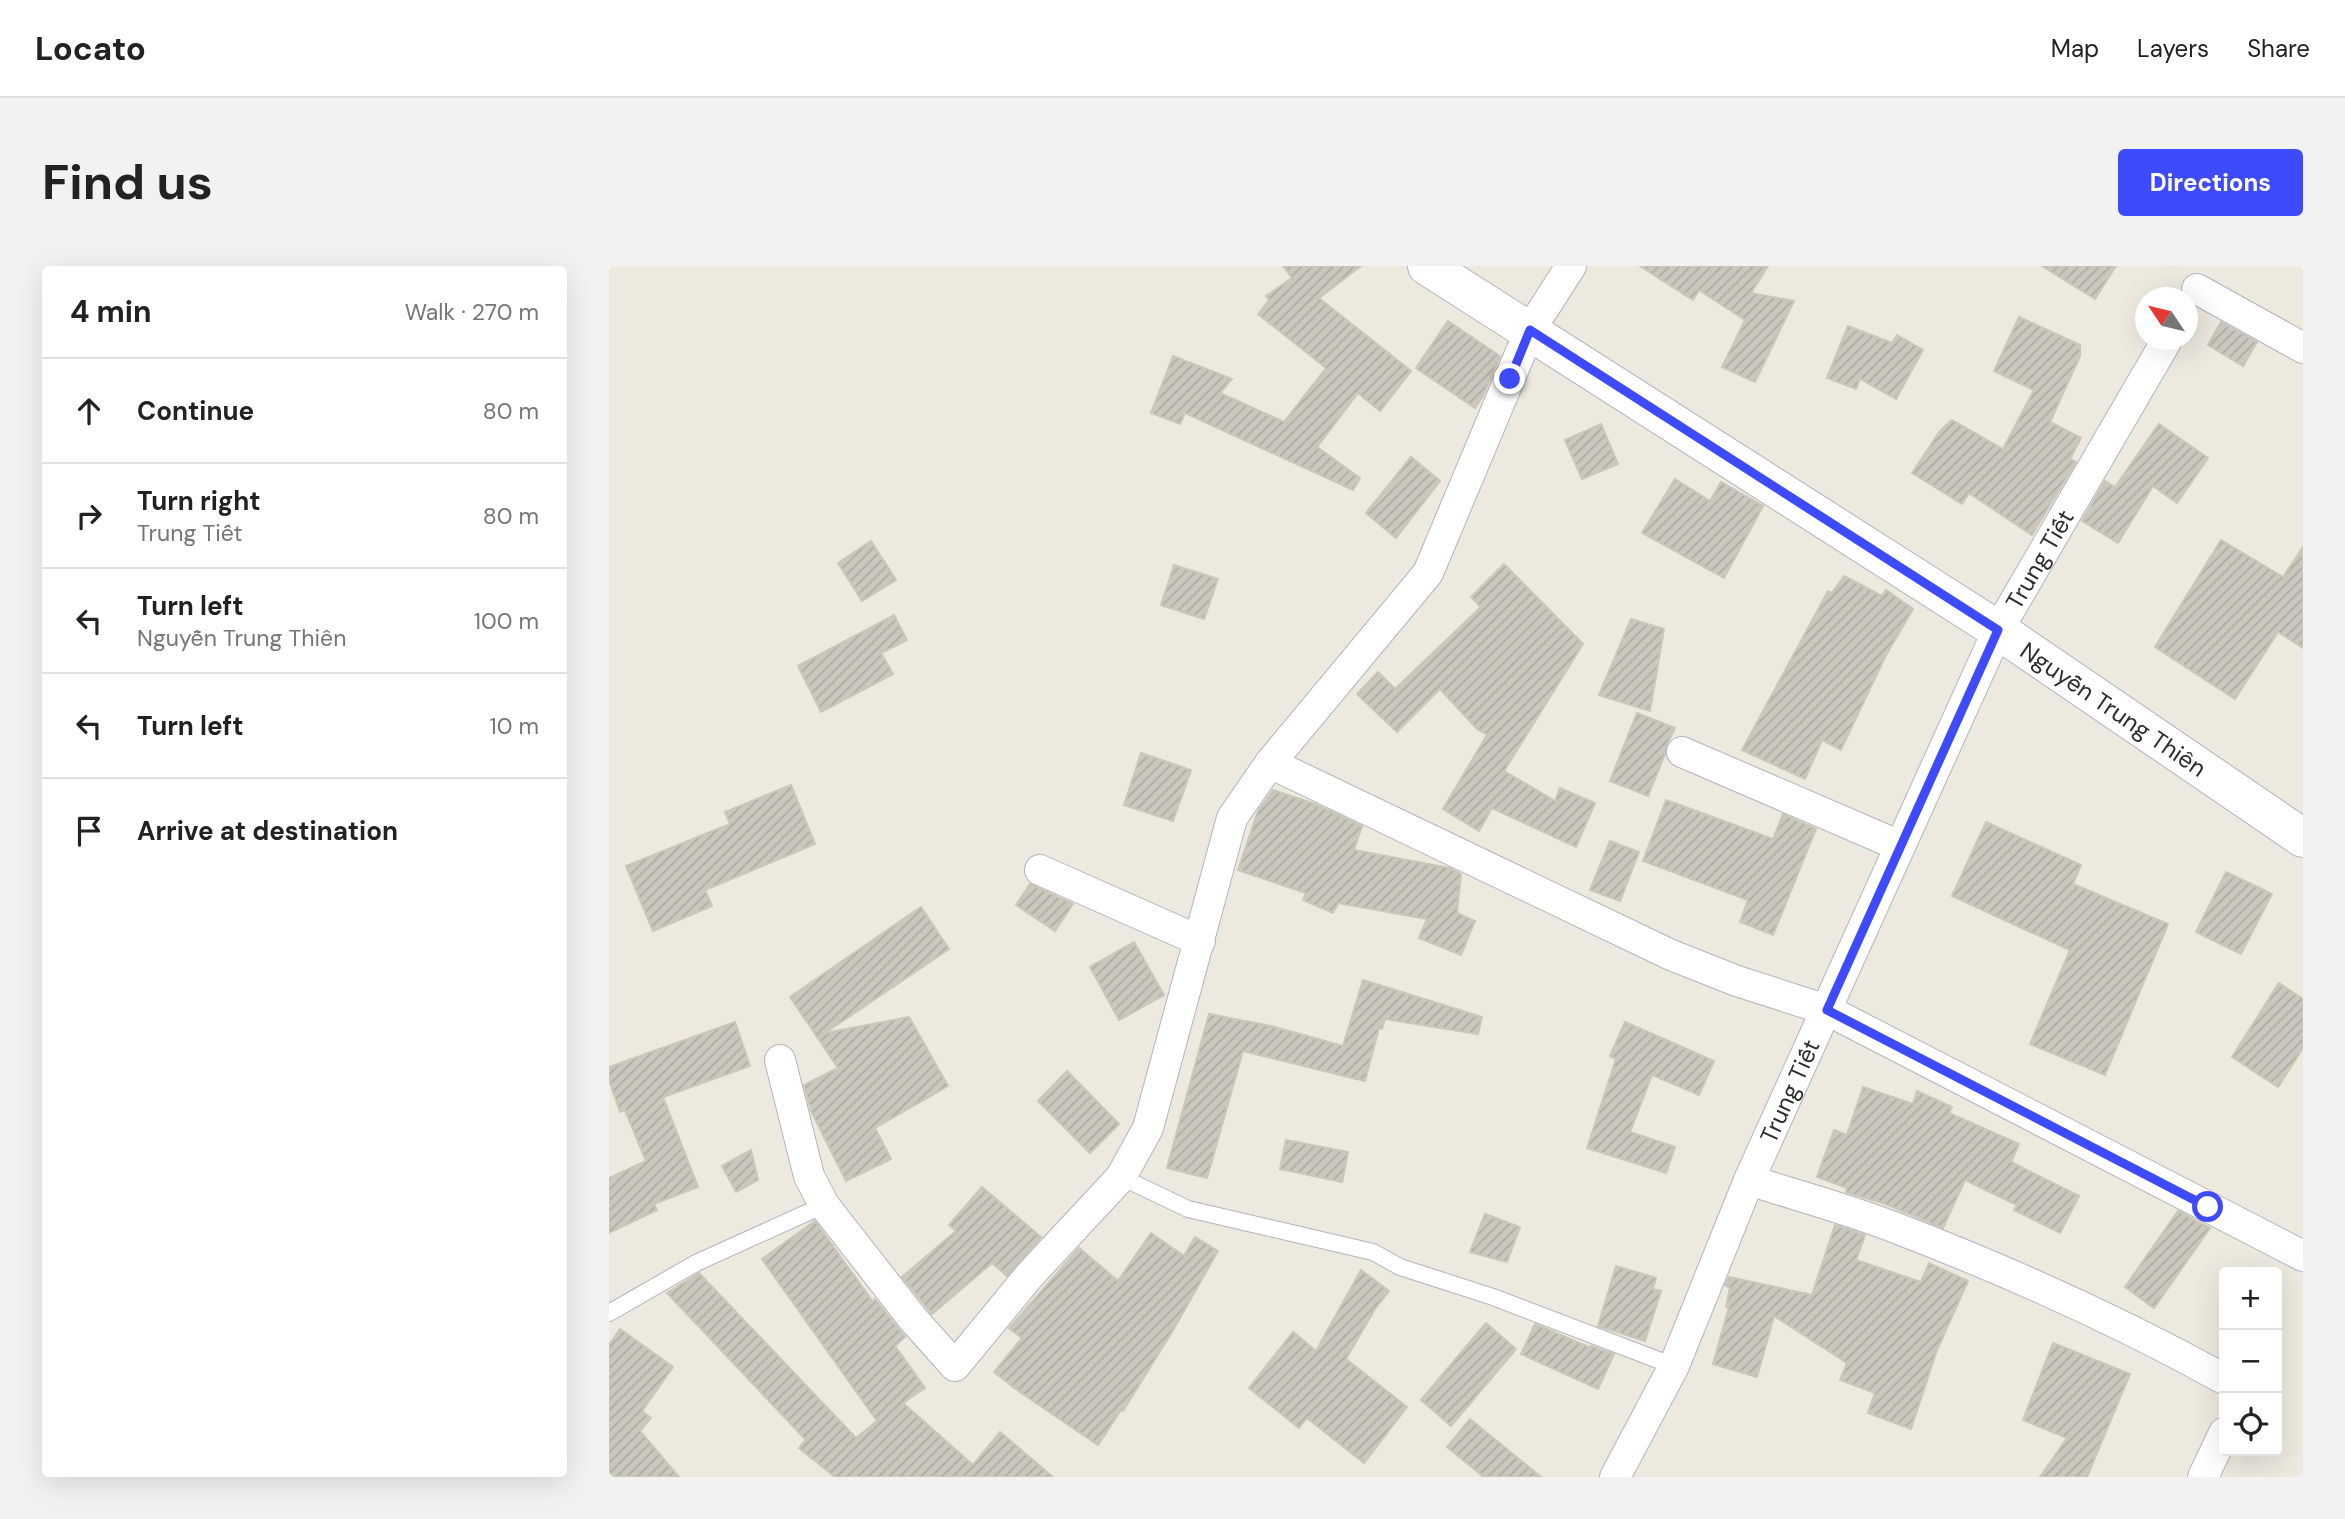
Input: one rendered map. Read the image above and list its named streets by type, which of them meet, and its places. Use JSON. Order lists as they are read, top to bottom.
{
  "streets": {
    "street": ["Trung Tiết", "Nguyễn Trung Thiên"]
  },
  "crossings": [
    ["Trung Tiết", "Nguyễn Trung Thiên"]
  ],
  "north": "top left",
  "page": {
    "header": "Locato",
    "nav": ["Map", "Layers", "Share"],
    "buttons": "Directions",
    "title": "Find us",
    "heading": ["4 min", "Walk · 270 m"],
    "list": [
      ["Continue", "80 m"],
      ["Turn right", "Trung Tiết", "80 m"],
      ["Turn left", "Nguyễn Trung Thiên", "100 m"],
      ["Turn left", "10 m"],
      "Arrive at destination"
    ],
    "map_buttons": ["+", "−"]
  }
}
